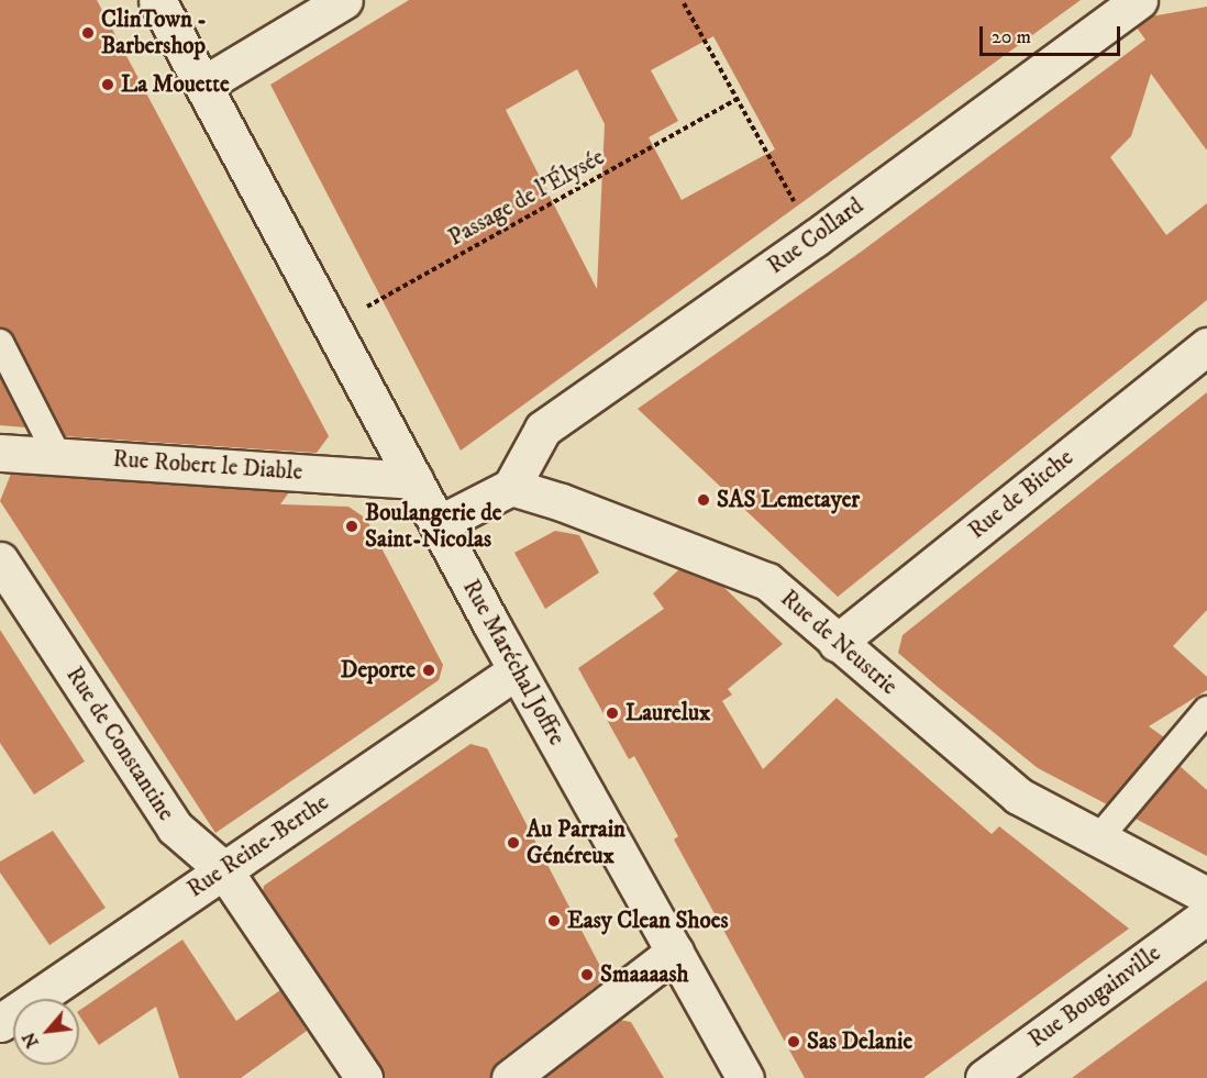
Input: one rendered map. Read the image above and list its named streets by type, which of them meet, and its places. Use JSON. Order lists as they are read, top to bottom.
{
  "streets": {
    "street": [
      "Rue Collard",
      "Rue Robert le Diable",
      "Rue de Bitche",
      "Rue de Neustrie",
      "Rue Maréchal Joffre",
      "Rue de Constantine",
      "Rue Reine-Berthe",
      "Rue Bougainville"
    ],
    "path": ["Passage de l'Élysée"]
  },
  "crossings": [
    ["Passage de l'Élysée", "Rue Maréchal Joffre"],
    ["Rue Collard", "Rue de Neustrie"],
    ["Rue Robert le Diable", "Rue Maréchal Joffre"],
    ["Rue de Bitche", "Rue de Neustrie"],
    ["Rue Maréchal Joffre", "Rue Reine-Berthe"],
    ["Rue de Constantine", "Rue Reine-Berthe"]
  ],
  "places": [
    "ClinTown - Barbershop",
    "La Mouette",
    "SAS Lemetayer",
    "Boulangerie de Saint-Nicolas",
    "Deporte",
    "Laurelux",
    "Au Parrain Généreux",
    "Easy Clean Shoes",
    "Smaaaash",
    "Sas Delanie"
  ],
  "scale_bar": "20 m",
  "north": "bottom left"
}
